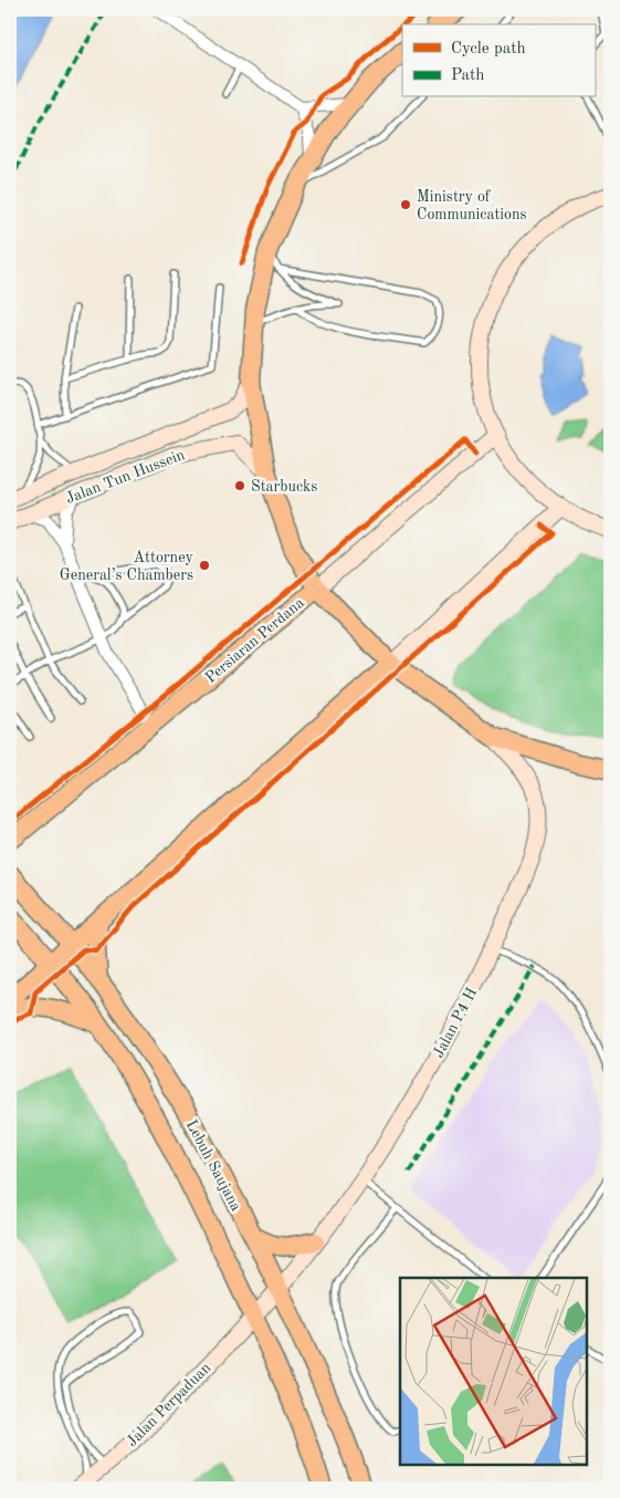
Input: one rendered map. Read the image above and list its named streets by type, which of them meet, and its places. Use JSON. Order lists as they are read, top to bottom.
{
  "streets": {
    "main road": ["Persiaran Perdana", "Lebuh Saujana"],
    "street": ["Jalan Tun Hussein", "Jalan P4 H", "Jalan Perpaduan"]
  },
  "crossings": [
    ["Jalan P4 H", "Lebuh Saujana"],
    ["Jalan P4 H", "Jalan Perpaduan"],
    ["Lebuh Saujana", "Jalan Perpaduan"]
  ],
  "places": ["Ministry of Communications", "Starbucks", "Attorney General’s Chambers"],
  "legend": ["Cycle path", "Path"]
}
